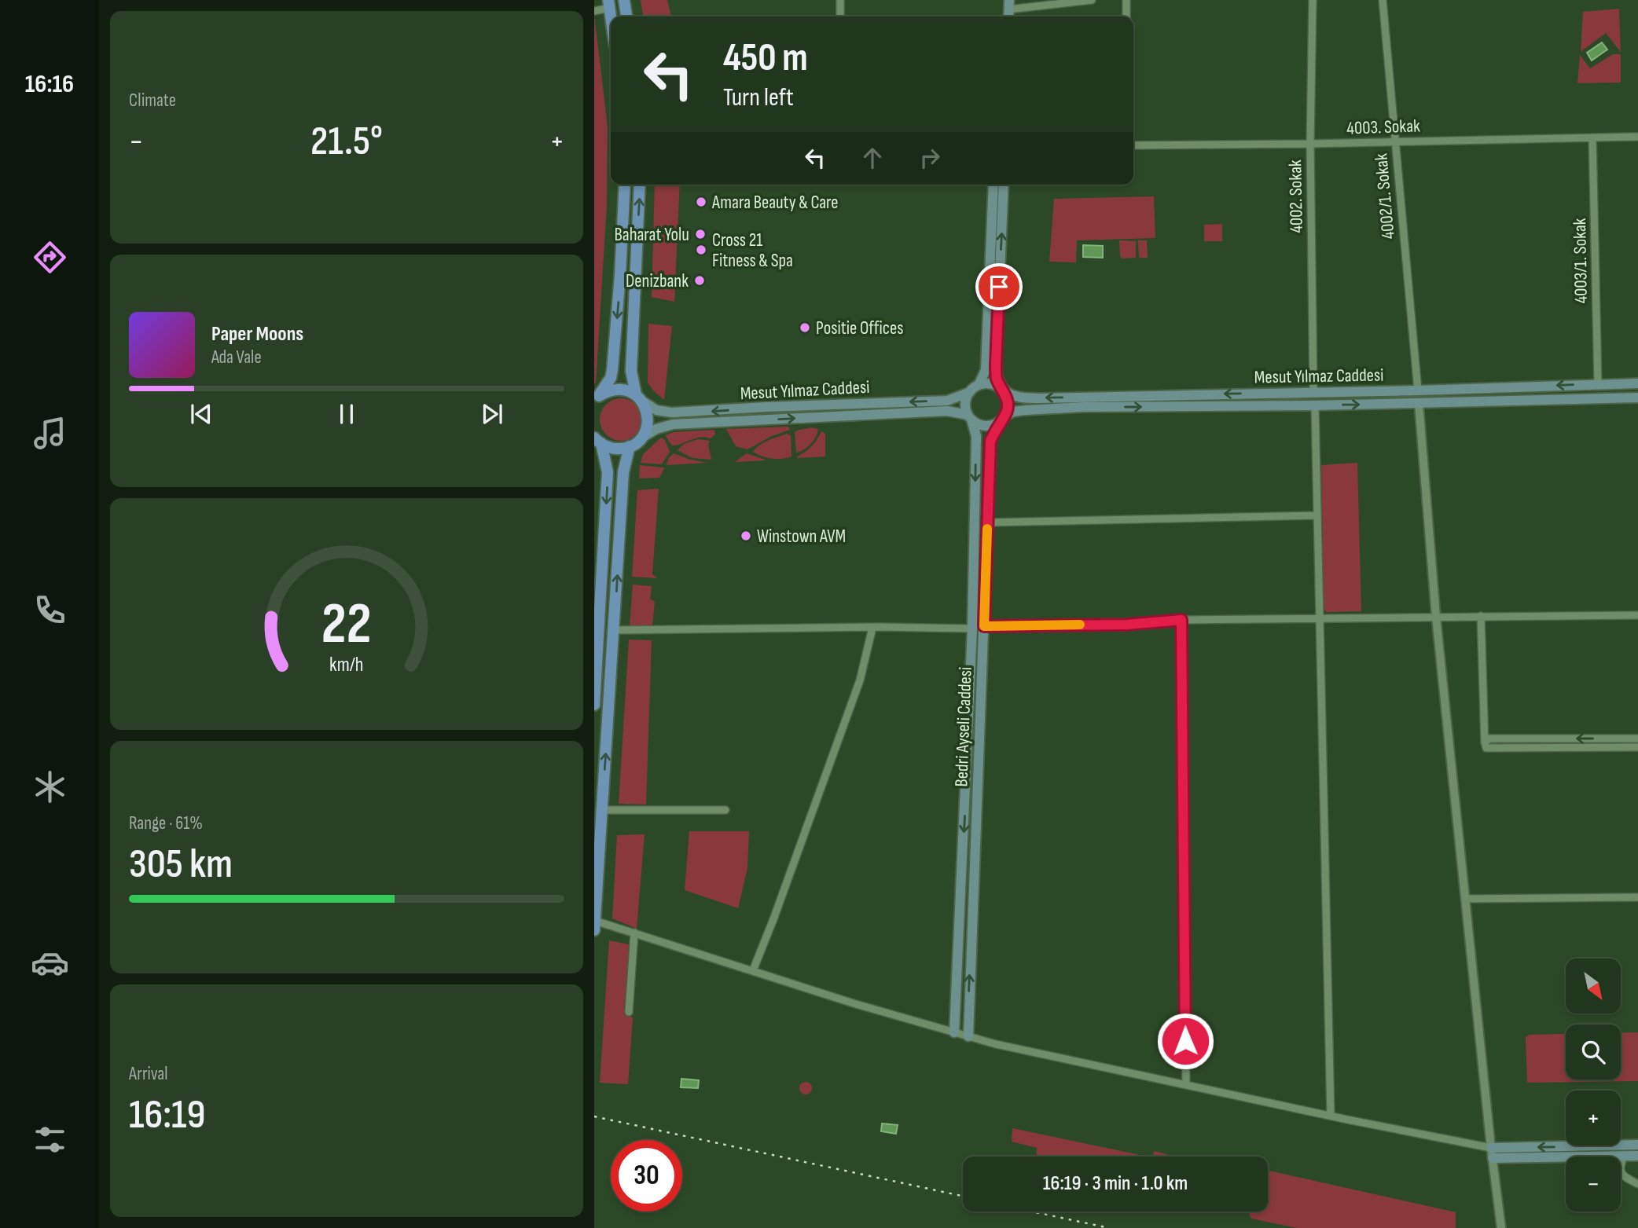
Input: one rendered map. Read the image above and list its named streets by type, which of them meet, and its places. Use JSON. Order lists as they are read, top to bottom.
{
  "streets": {
    "main road": ["Mesut Yılmaz Caddesi", "Bedri Ayseli Caddesi"],
    "street": [
      "4003. Sokak",
      "4002. Sokak",
      "4002/1. Sokak",
      "4003/1. Sokak"
    ]
  },
  "crossings": [
    ["4003. Sokak", "4002. Sokak"],
    ["4003. Sokak", "4002/1. Sokak"],
    ["4003. Sokak", "4003/1. Sokak"],
    ["4002. Sokak", "Mesut Yılmaz Caddesi"],
    ["4002/1. Sokak", "Mesut Yılmaz Caddesi"],
    ["4003/1. Sokak", "Mesut Yılmaz Caddesi"],
    ["Mesut Yılmaz Caddesi", "Bedri Ayseli Caddesi"]
  ],
  "places": [
    "Amara Beauty & Care",
    "Baharat Yolu",
    "Cross 21 Fitness & Spa",
    "Denizbank",
    "Positie Offices",
    "Winstown AVM"
  ],
  "north": "bottom right",
  "page": {
    "tabs": "16:16",
    "tile": [
      "Climate",
      ["Range · 61%", "305 km"],
      ["Arrival", "16:19"]
    ],
    "turn": ["450 m", "Turn left"],
    "heat": ["−", "21.5°", "+"],
    "song": ["Paper Moons", "Ada Vale"],
    "map_buttons": ["+", "−"],
    "limit": "30",
    "trip": "16:19 · 3 min · 1.0 km",
    "gauge": ["22", "km/h"]
  }
}
